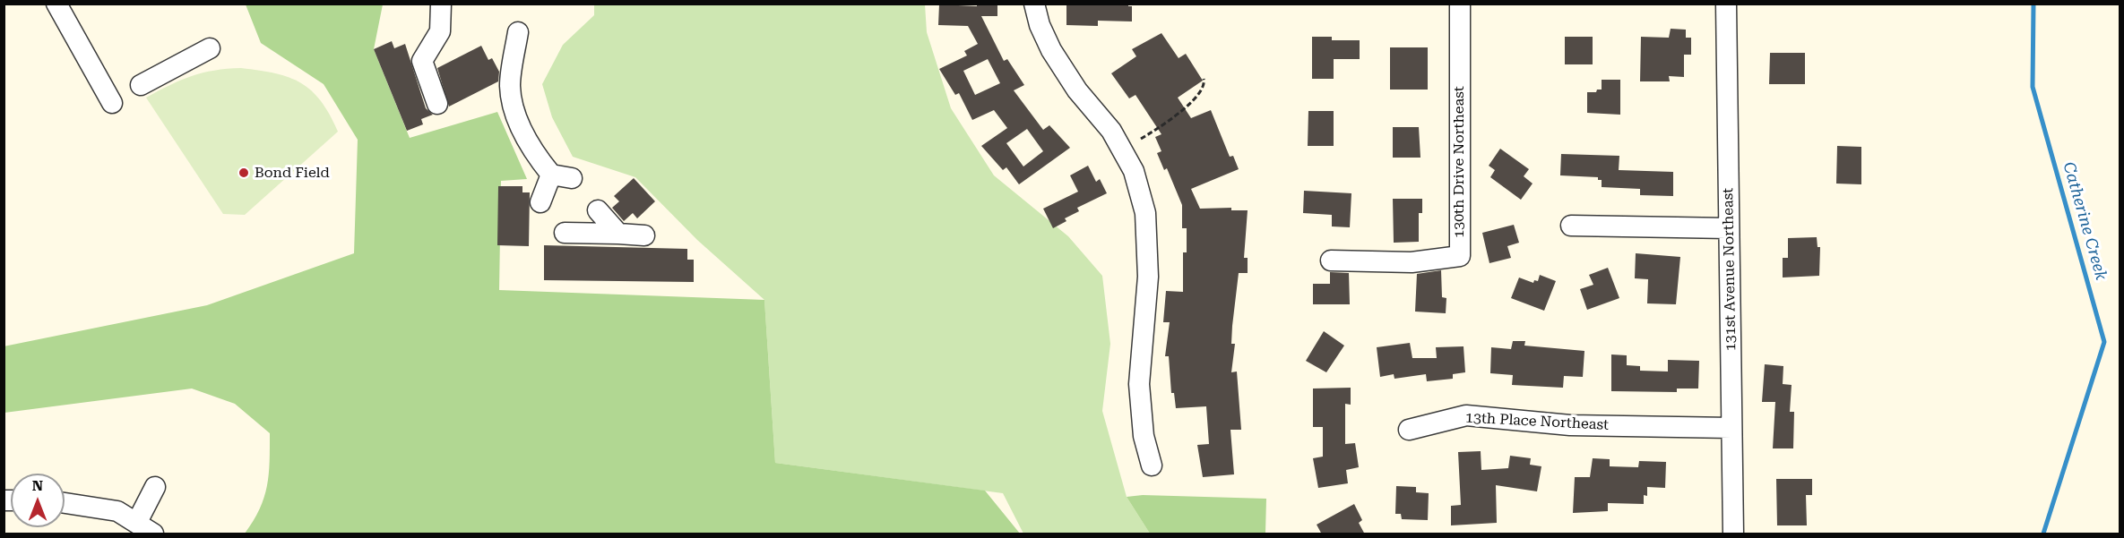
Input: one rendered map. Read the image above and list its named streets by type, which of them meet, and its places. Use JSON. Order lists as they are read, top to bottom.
{
  "streets": {
    "street": ["130th Drive Northeast", "131st Avenue Northeast", "13th Place Northeast"]
  },
  "crossings": [
    ["131st Avenue Northeast", "13th Place Northeast"]
  ],
  "water": ["Catherine Creek"],
  "places": ["Bond Field"],
  "north": "top"
}
